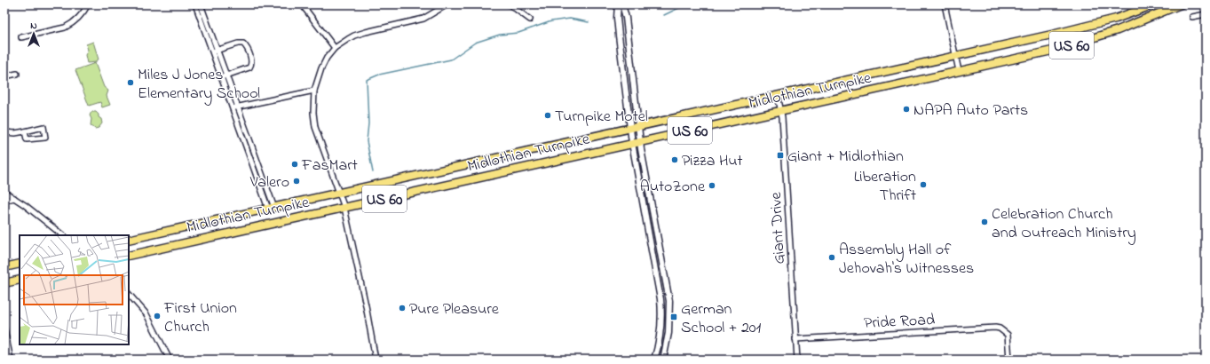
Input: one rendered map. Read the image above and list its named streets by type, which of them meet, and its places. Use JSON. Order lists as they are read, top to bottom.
{
  "streets": {
    "main road": ["US 60", "Midlothian Turnpike"],
    "street": ["Giant Drive", "Pride Road"]
  },
  "crossings": [
    ["Midlothian Turnpike", "Giant Drive"],
    ["Giant Drive", "Pride Road"]
  ],
  "places": {
    "other": [
      "Miles J Jones Elementary School",
      "NAPA Auto Parts",
      "Turnpike Motel",
      "Pizza Hut",
      "FasMart",
      "Valero",
      "Liberation Thrift",
      "AutoZone",
      "Celebration Church and Outreach Ministry",
      "Assembly Hall of Jehovah's Witnesses",
      "Pure Pleasure",
      "First Union Church"
    ],
    "transit": ["Giant + Midlothian", "German School + 201"]
  },
  "north": "top"
}
